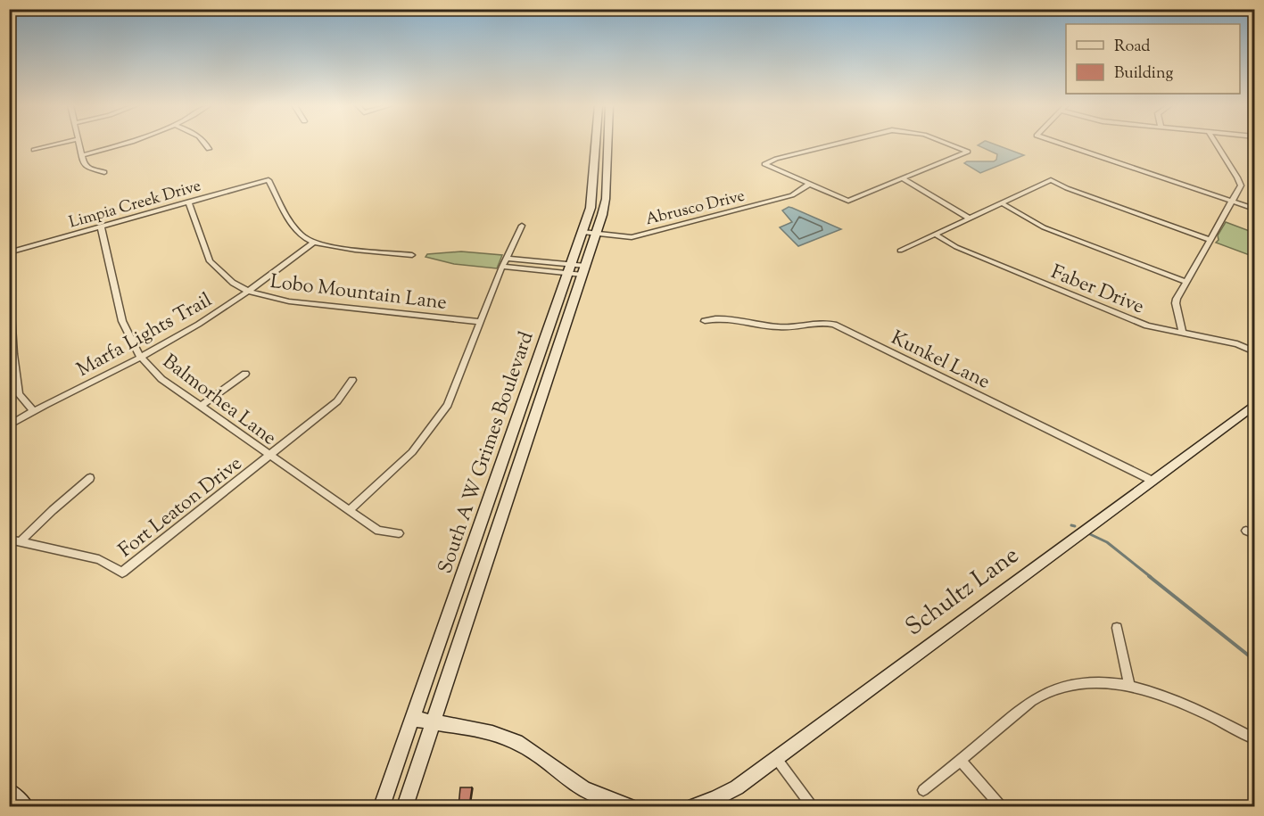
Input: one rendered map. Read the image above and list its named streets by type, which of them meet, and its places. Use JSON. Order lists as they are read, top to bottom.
{
  "streets": {
    "main road": ["South A W Grimes Boulevard", "Schultz Lane"],
    "street": [
      "Limpia Creek Drive",
      "Abrusco Drive",
      "Faber Drive",
      "Lobo Mountain Lane",
      "Marfa Lights Trail",
      "Kunkel Lane",
      "Balmorhea Lane",
      "Fort Leaton Drive"
    ]
  },
  "crossings": [
    ["Limpia Creek Drive", "Lobo Mountain Lane"],
    ["Limpia Creek Drive", "Balmorhea Lane"],
    ["Abrusco Drive", "South A W Grimes Boulevard"],
    ["Lobo Mountain Lane", "Marfa Lights Trail"],
    ["Marfa Lights Trail", "Balmorhea Lane"],
    ["Kunkel Lane", "Schultz Lane"],
    ["Balmorhea Lane", "Fort Leaton Drive"]
  ],
  "legend": ["Road", "Building"]
}
